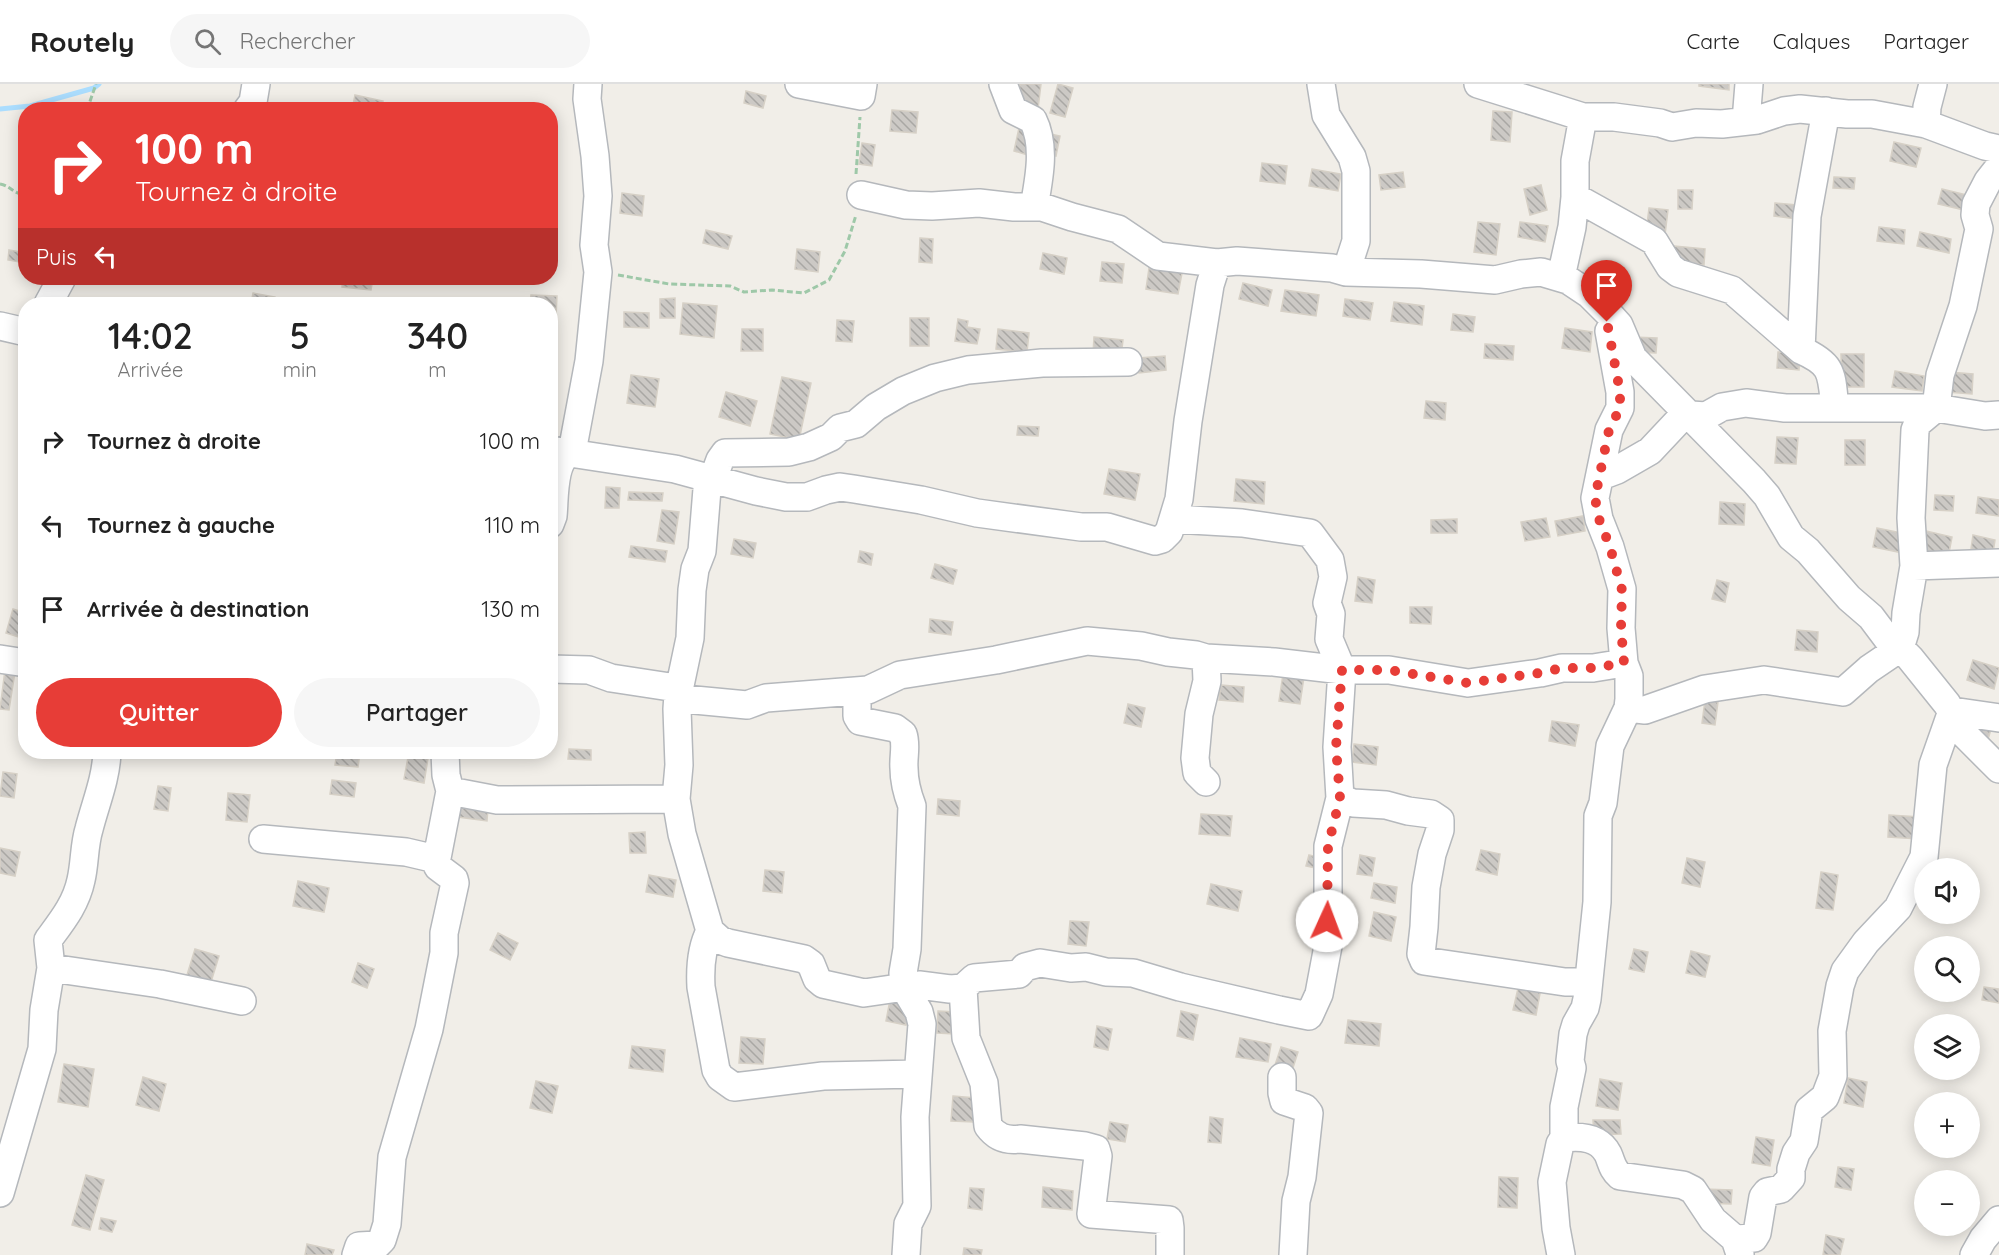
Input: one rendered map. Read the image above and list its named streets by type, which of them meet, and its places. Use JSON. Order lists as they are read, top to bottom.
{
  "page": {
    "header": "Routely",
    "search": "Rechercher",
    "nav": ["Carte", "Calques", "Partager"],
    "turn": ["100 m", "Tournez à droite"],
    "then": "Puis",
    "eta": [
      "14:02",
      "Arrivée",
      "5",
      "min",
      "340",
      "m"
    ],
    "list": [
      {
        "name": "Tournez à droite",
        "value": "100 m"
      },
      {
        "name": "Tournez à gauche",
        "value": "110 m"
      },
      {
        "name": "Arrivée à destination",
        "value": "130 m"
      }
    ],
    "buttons": ["Quitter", "Partager"],
    "map_buttons": ["+", "−"]
  }
}
